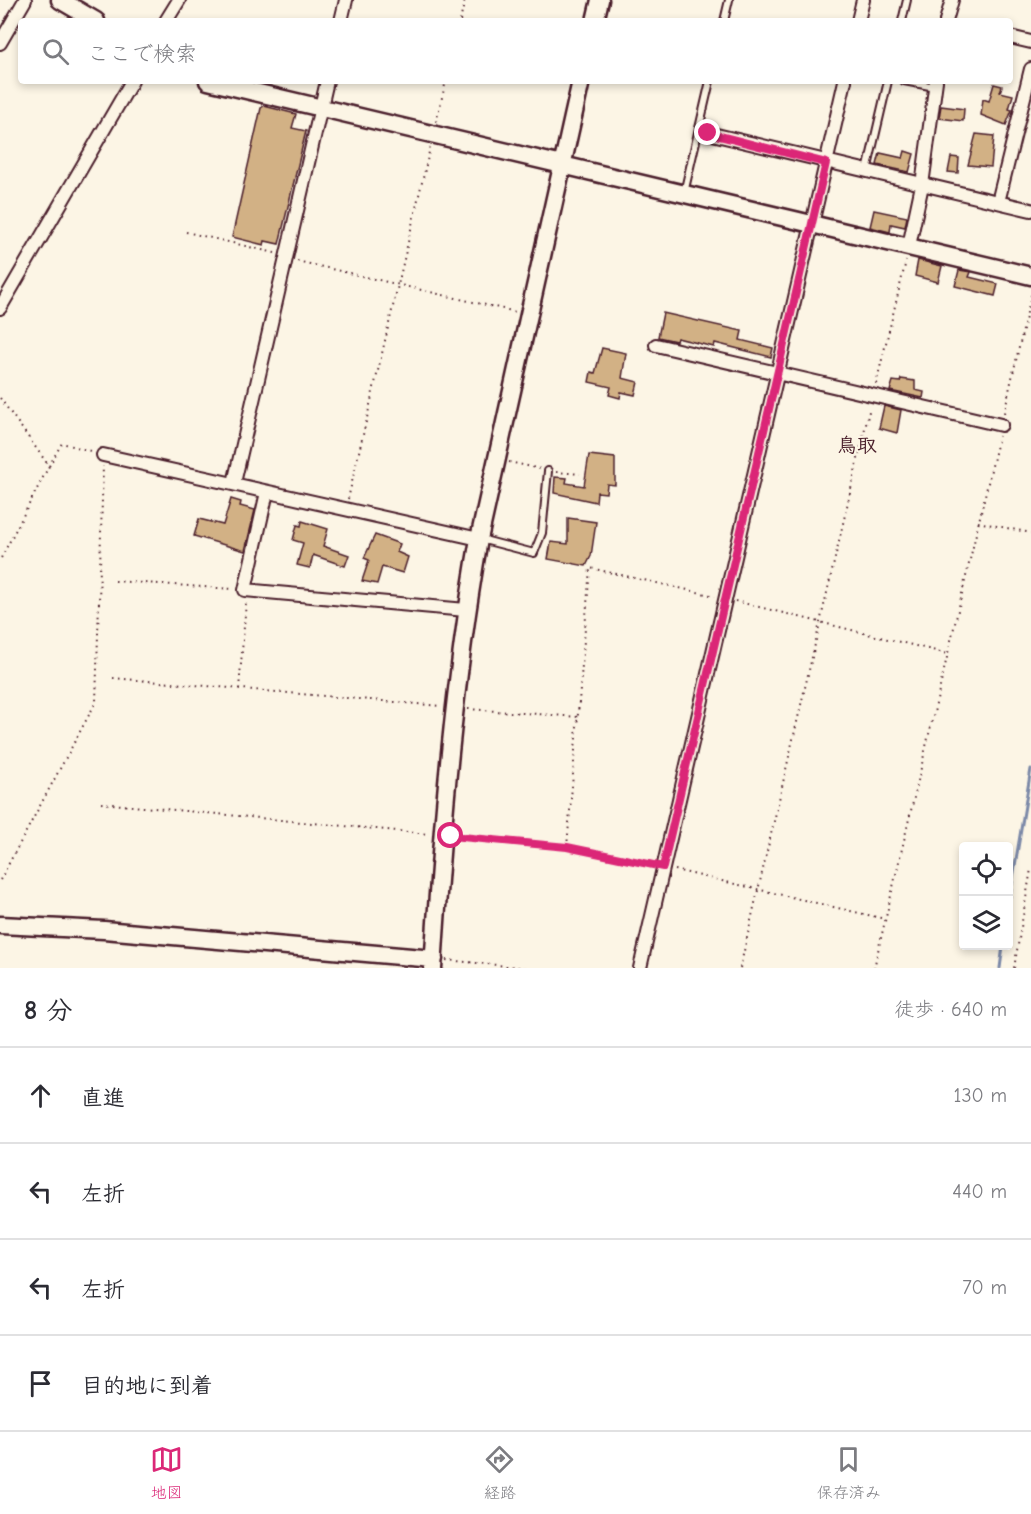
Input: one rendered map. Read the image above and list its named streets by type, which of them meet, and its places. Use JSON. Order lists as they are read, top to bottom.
{
  "districts": ["鳥取"],
  "page": {
    "search": "ここで検索",
    "heading": ["8 分", "徒歩 · 640 m"],
    "list": [
      ["直進", "130 m"],
      ["左折", "440 m"],
      ["左折", "70 m"],
      "目的地に到着"
    ],
    "nav": ["地図", "経路", "保存済み"]
  }
}
